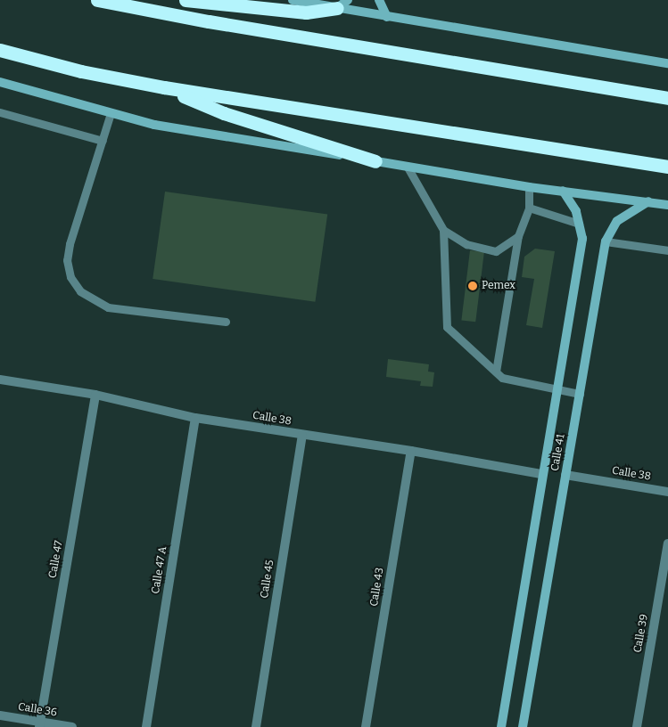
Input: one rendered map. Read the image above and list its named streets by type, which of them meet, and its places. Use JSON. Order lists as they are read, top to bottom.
{
  "streets": {
    "main road": ["Calle 41"],
    "street": [
      "Calle 38",
      "Calle 47",
      "Calle 47 A",
      "Calle 45",
      "Calle 43",
      "Calle 39",
      "Calle 36"
    ]
  },
  "crossings": [
    ["Calle 38", "Calle 41"],
    ["Calle 38", "Calle 47"],
    ["Calle 38", "Calle 47 A"],
    ["Calle 38", "Calle 45"],
    ["Calle 38", "Calle 43"],
    ["Calle 47", "Calle 36"]
  ],
  "places": ["Pemex"]
}
